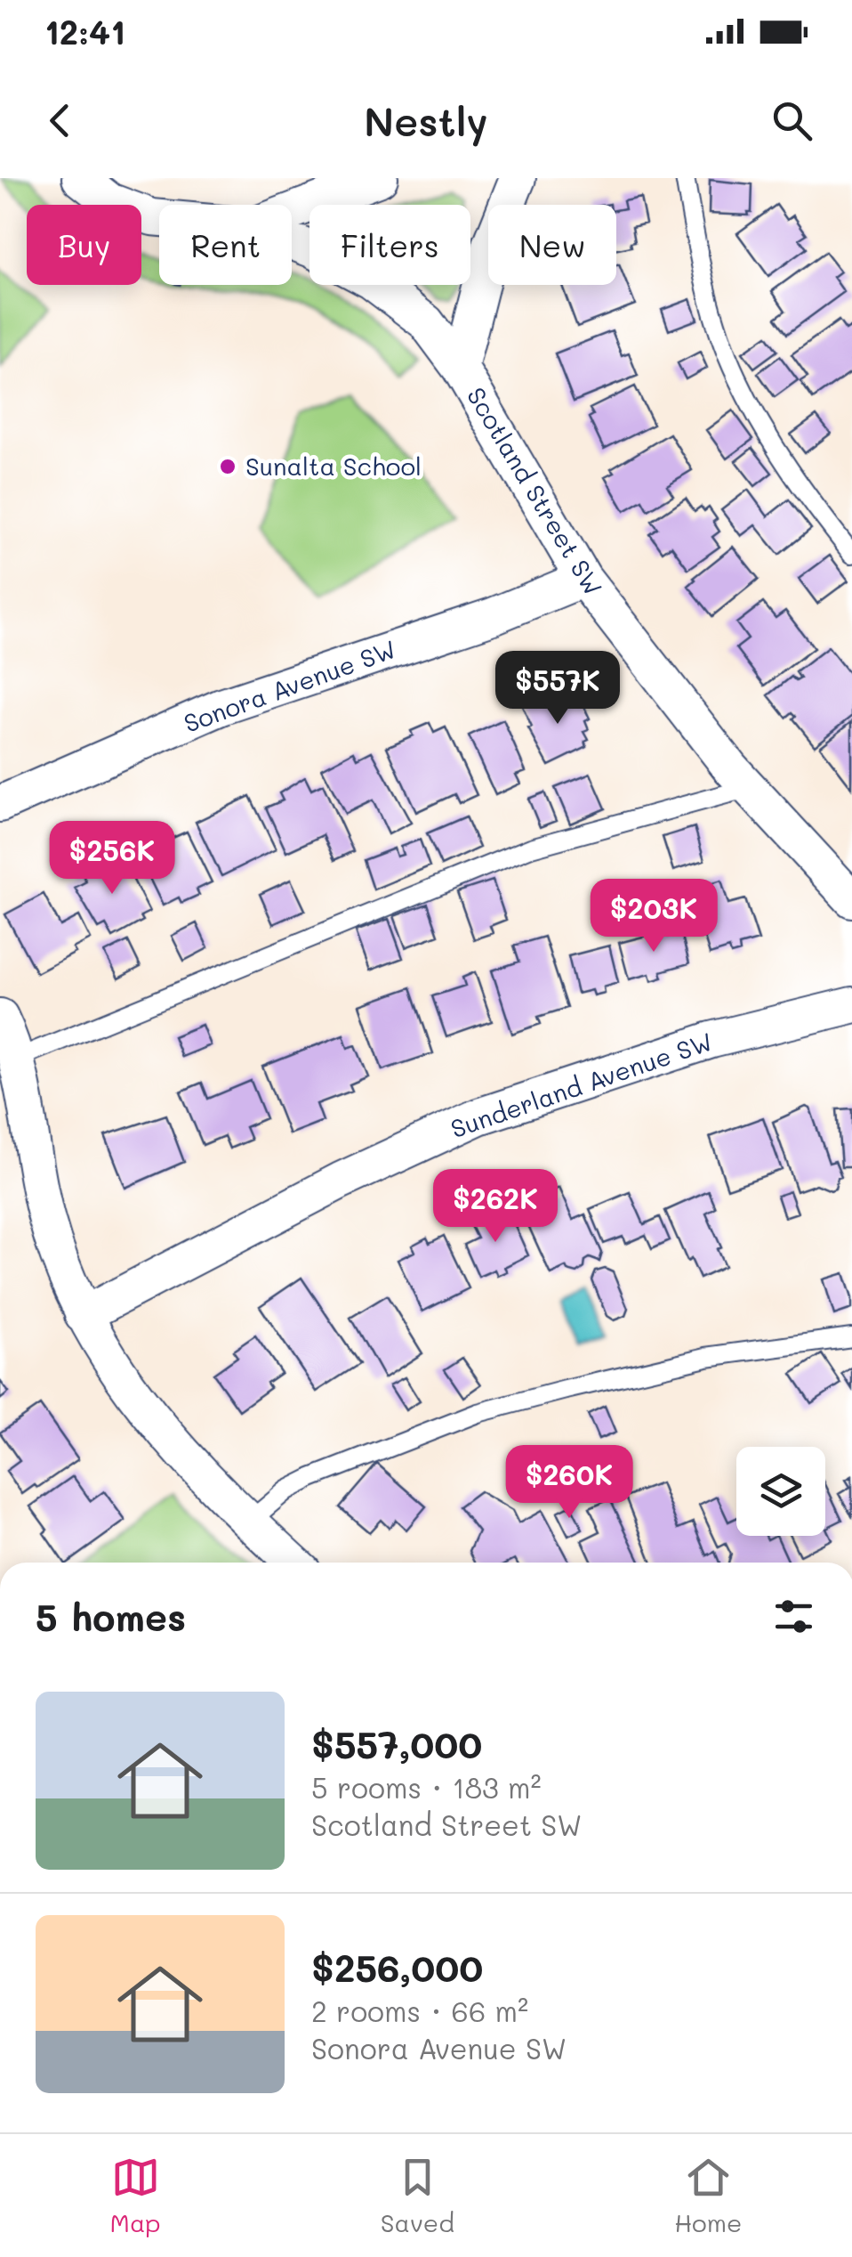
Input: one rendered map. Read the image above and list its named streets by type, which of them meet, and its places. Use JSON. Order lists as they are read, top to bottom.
{
  "streets": {
    "street": ["Scotland Street SW", "Sonora Avenue SW", "Sunderland Avenue SW"]
  },
  "crossings": [
    ["Scotland Street SW", "Sonora Avenue SW"]
  ],
  "places": ["Sunalta School"],
  "page": {
    "status": "12:41",
    "header": "Nestly",
    "chip": [
      "Buy",
      "Rent",
      "Filters",
      "New"
    ],
    "price": [
      "$557K",
      "$256K",
      "$203K",
      "$262K",
      "$260K"
    ],
    "heading": "5 homes",
    "list": [
      {
        "name": "$557,000",
        "note": "5 rooms · 183 m² · Scotland Street SW"
      },
      {
        "name": "$256,000",
        "note": "2 rooms · 66 m² · Sonora Avenue SW"
      }
    ],
    "tabs": ["Map", "Saved", "Home"]
  }
}
